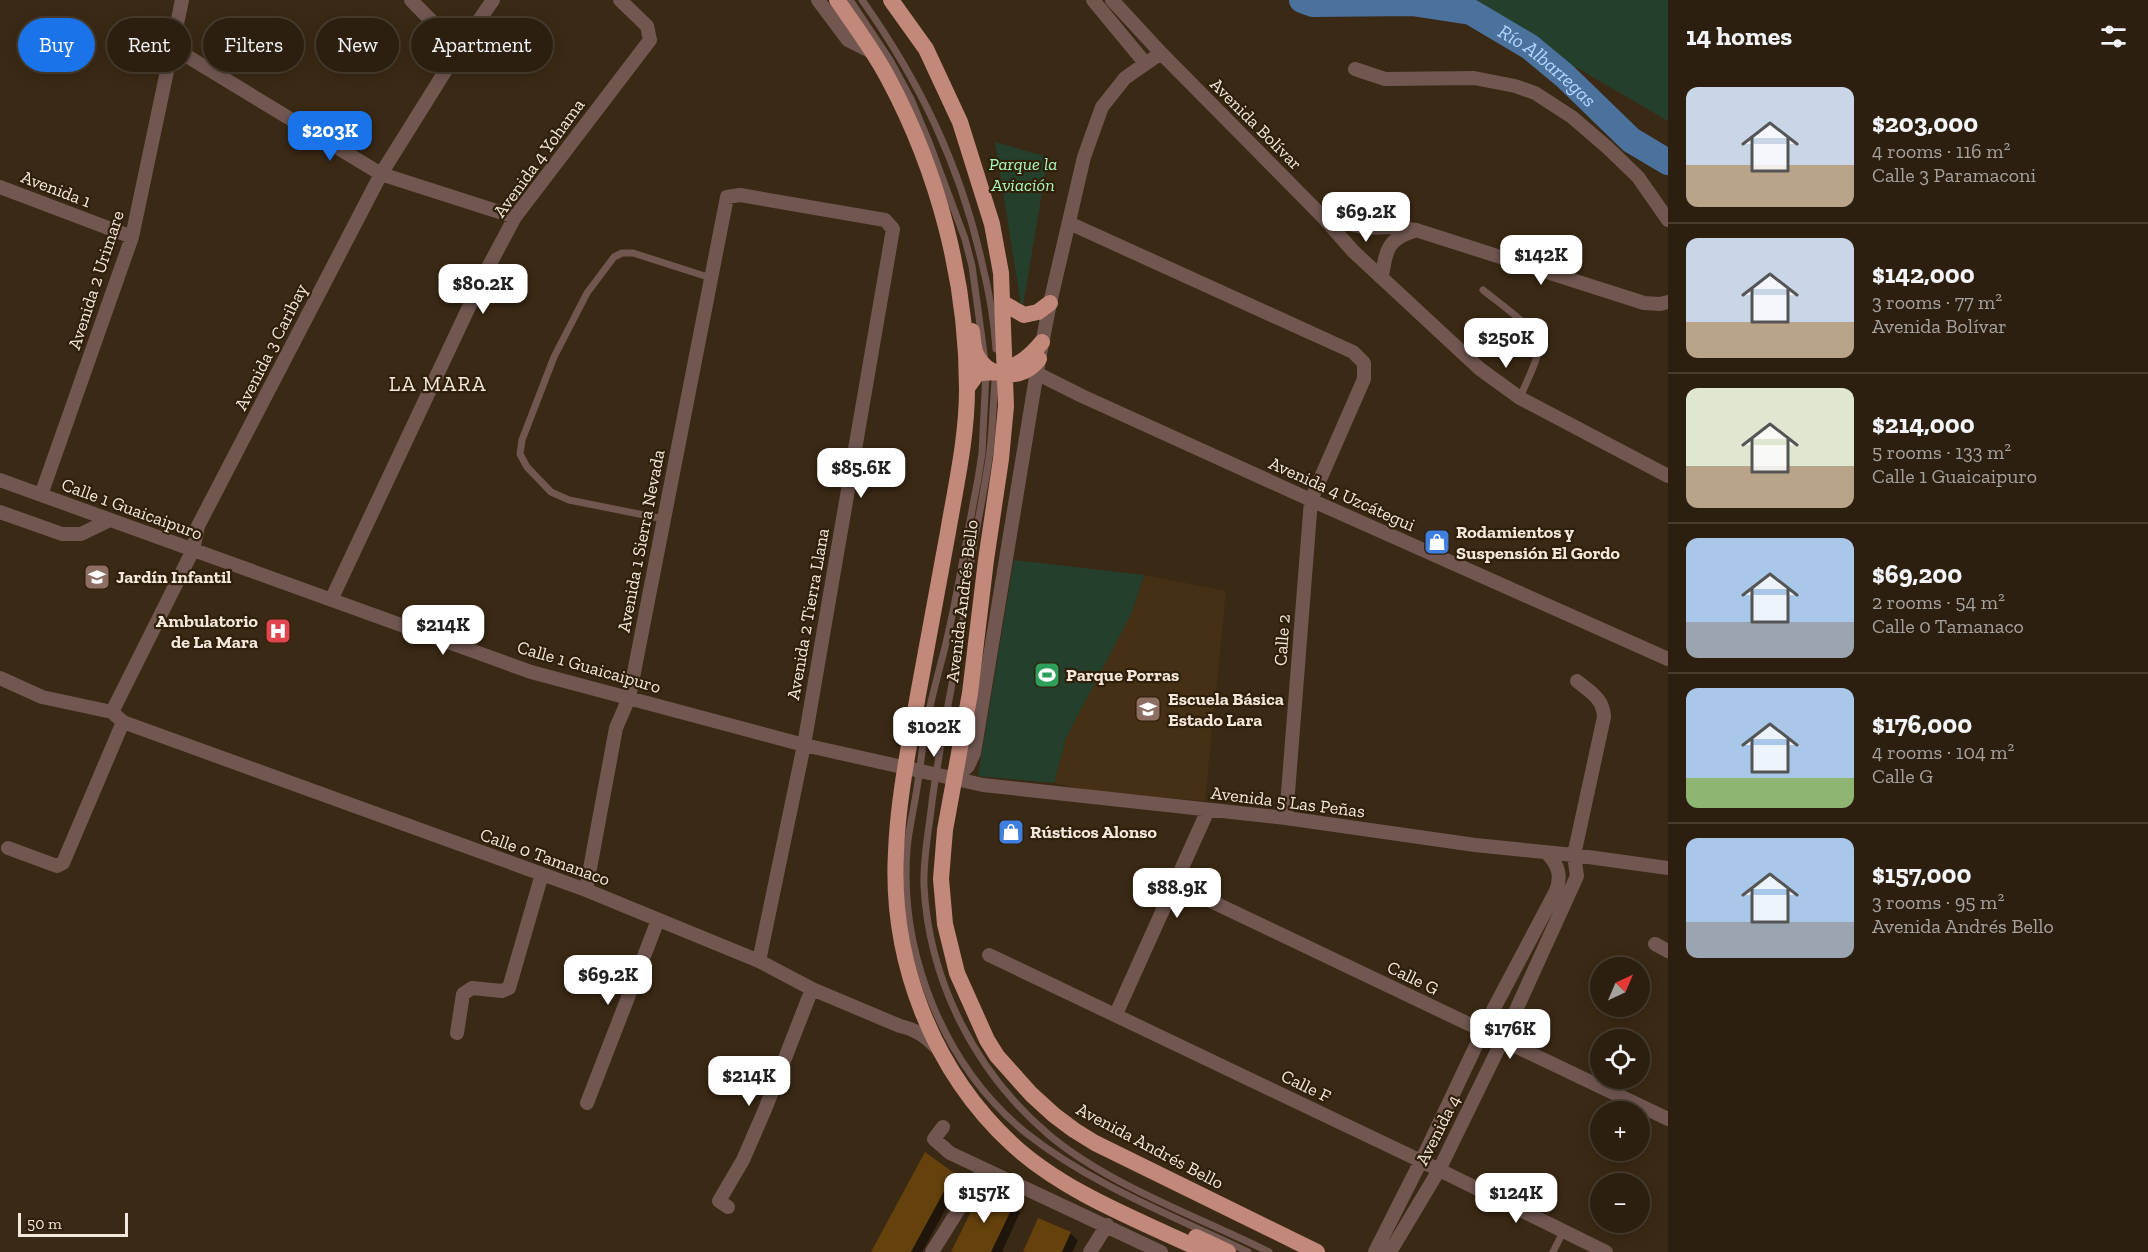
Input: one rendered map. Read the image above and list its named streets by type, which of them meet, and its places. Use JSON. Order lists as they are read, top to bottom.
{
  "streets": {
    "highway": ["Avenida Andrés Bello"],
    "street": [
      "Avenida Bolívar",
      "Avenida 4 Yohama",
      "Avenida 1",
      "Avenida 2 Urimare",
      "Avenida 3 Caribay",
      "Avenida 4 Uzcátegui",
      "Calle 1 Guaicaipuro",
      "Avenida 1 Sierra Nevada",
      "Avenida 2 Tierra Llana",
      "Calle 2",
      "Avenida 5 Las Peñas",
      "Calle 0 Tamanaco",
      "Calle G",
      "Calle F",
      "Avenida 4"
    ]
  },
  "crossings": [
    ["Avenida 4 Yohama", "Calle 1 Guaicaipuro"],
    ["Avenida 1", "Avenida 2 Urimare"],
    ["Avenida 2 Urimare", "Calle 1 Guaicaipuro"],
    ["Avenida 3 Caribay", "Calle 1 Guaicaipuro"],
    ["Avenida 3 Caribay", "Calle 0 Tamanaco"],
    ["Avenida 4 Uzcátegui", "Calle 2"],
    ["Calle 1 Guaicaipuro", "Avenida 1 Sierra Nevada"],
    ["Calle 1 Guaicaipuro", "Avenida Andrés Bello"],
    ["Calle 1 Guaicaipuro", "Avenida 2 Tierra Llana"],
    ["Calle 1 Guaicaipuro", "Avenida 5 Las Peñas"],
    ["Avenida 1 Sierra Nevada", "Avenida 2 Tierra Llana"],
    ["Avenida 1 Sierra Nevada", "Calle 0 Tamanaco"],
    ["Avenida Andrés Bello", "Avenida 5 Las Peñas"],
    ["Avenida Andrés Bello", "Calle 0 Tamanaco"],
    ["Avenida 2 Tierra Llana", "Calle 0 Tamanaco"],
    ["Calle 2", "Avenida 5 Las Peñas"],
    ["Avenida 5 Las Peñas", "Avenida 4"],
    ["Calle G", "Avenida 4"],
    ["Calle F", "Avenida 4"]
  ],
  "districts": ["LA MARA"],
  "water": ["Río Albarregas"],
  "parks": ["Parque la Aviación"],
  "places": {
    "shop": ["Rodamientos y Suspensión El Gordo", "Rústicos Alonso"],
    "school or university": ["Jardín Infantil", "Escuela Básica Estado Lara"],
    "hospital": ["Ambulatorio de La Mara"],
    "sports": ["Parque Porras"]
  },
  "scale_bar": "50 m",
  "north": "top right",
  "page": {
    "heading": "14 homes",
    "chip": [
      "Buy",
      "Rent",
      "Filters",
      "New",
      "Apartment"
    ],
    "list": [
      {
        "name": "$203,000",
        "note": "4 rooms · 116 m² · Calle 3 Paramaconi"
      },
      {
        "name": "$142,000",
        "note": "3 rooms · 77 m² · Avenida Bolívar"
      },
      {
        "name": "$214,000",
        "note": "5 rooms · 133 m² · Calle 1 Guaicaipuro"
      },
      {
        "name": "$69,200",
        "note": "2 rooms · 54 m² · Calle 0 Tamanaco"
      },
      {
        "name": "$176,000",
        "note": "4 rooms · 104 m² · Calle G"
      },
      {
        "name": "$157,000",
        "note": "3 rooms · 95 m² · Avenida Andrés Bello"
      }
    ],
    "price": [
      "$203K",
      "$69.2K",
      "$142K",
      "$80.2K",
      "$250K",
      "$85.6K",
      "$214K",
      "$102K",
      "$88.9K",
      "$69.2K",
      "$176K",
      "$214K",
      "$157K",
      "$124K"
    ],
    "map_buttons": ["+", "−"],
    "scale": "50 m"
  }
}
